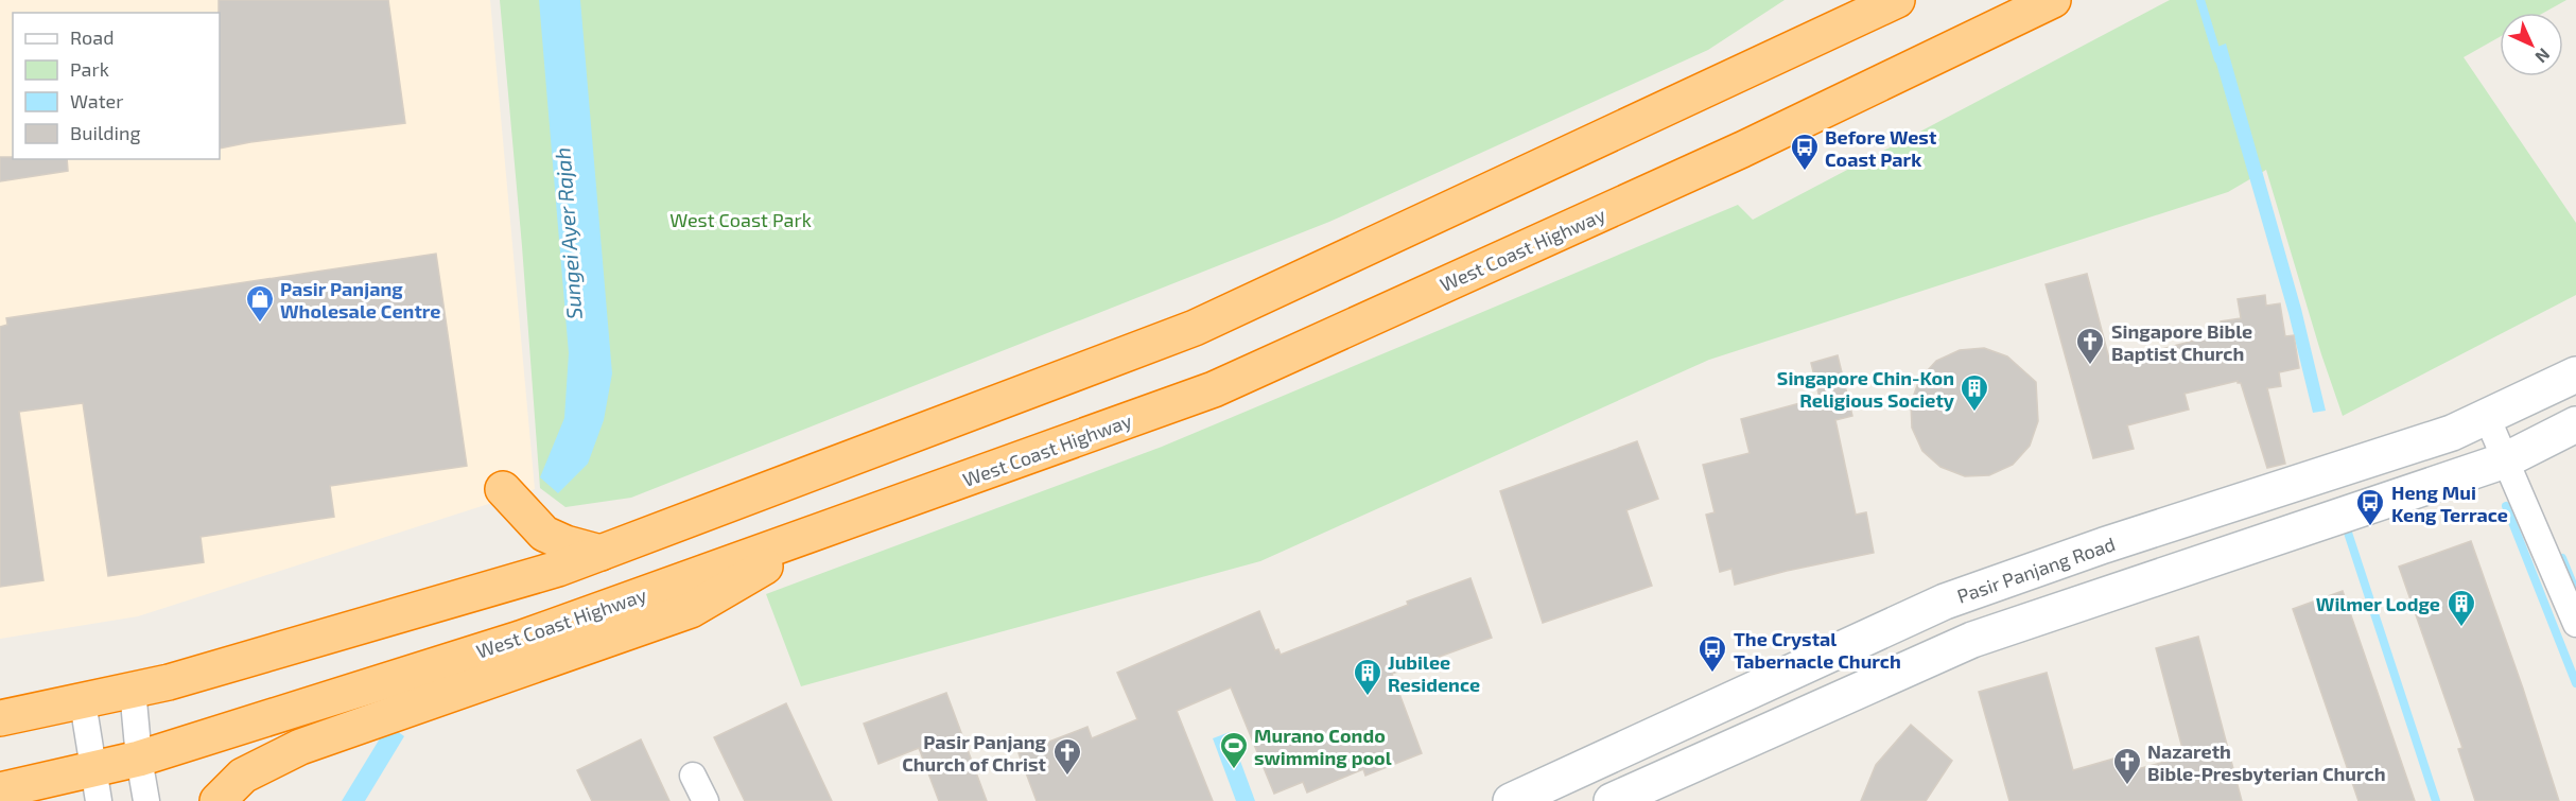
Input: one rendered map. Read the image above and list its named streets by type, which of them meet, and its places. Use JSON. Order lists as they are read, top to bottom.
{
  "streets": {
    "highway": ["West Coast Highway"],
    "main road": ["Pasir Panjang Road"]
  },
  "water": ["Sungei Ayer Rajah"],
  "parks": ["West Coast Park"],
  "places": {
    "bus stop": ["Before West Coast Park", "Heng Mui Keng Terrace", "The Crystal Tabernacle Church"],
    "shop": ["Pasir Panjang Wholesale Centre"],
    "church": ["Singapore Bible Baptist Church", "Pasir Panjang Church of Christ", "Nazareth Bible-Presbyterian Church"],
    "building": ["Singapore Chin-Kon Religious Society", "Wilmer Lodge", "Jubilee Residence"],
    "sports": ["Murano Condo swimming pool"]
  },
  "legend": [
    "Road",
    "Park",
    "Water",
    "Building"
  ],
  "north": "bottom right"
}
